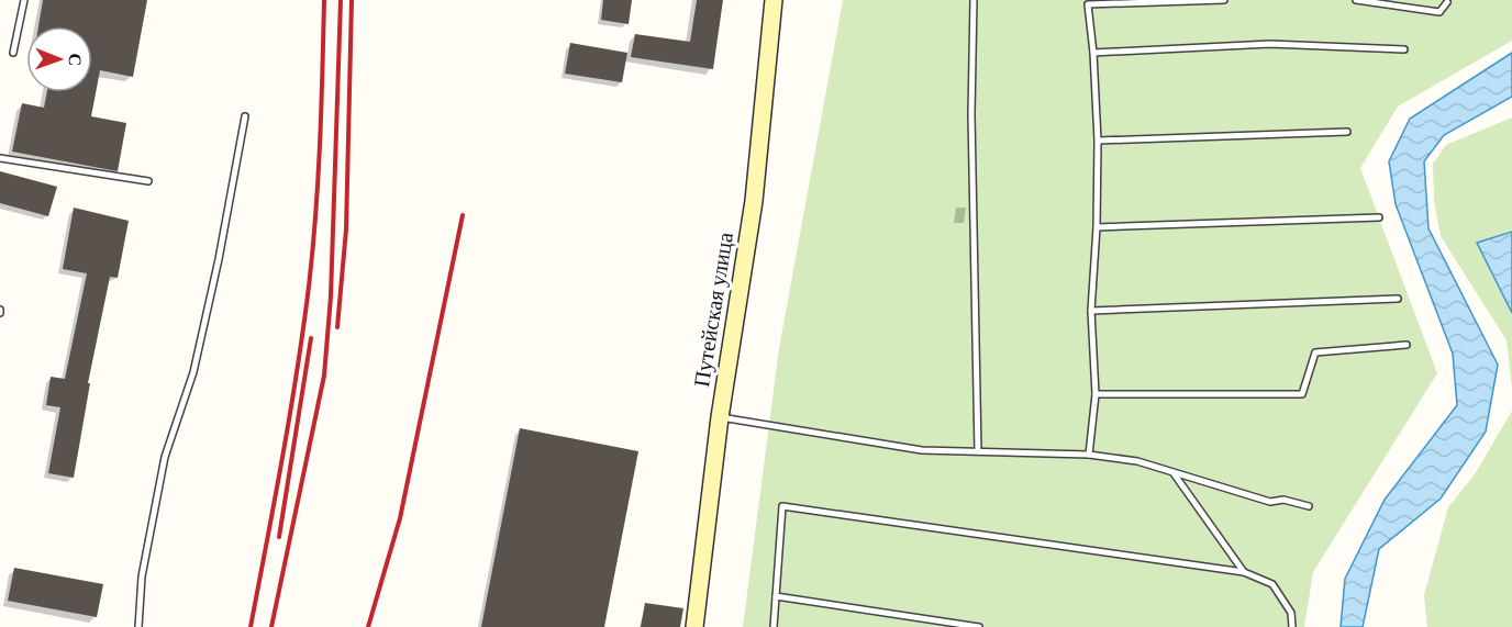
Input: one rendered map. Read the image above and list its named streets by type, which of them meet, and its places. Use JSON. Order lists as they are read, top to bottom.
{
  "streets": {
    "main road": ["Путейская улица"]
  },
  "north": "right"
}
